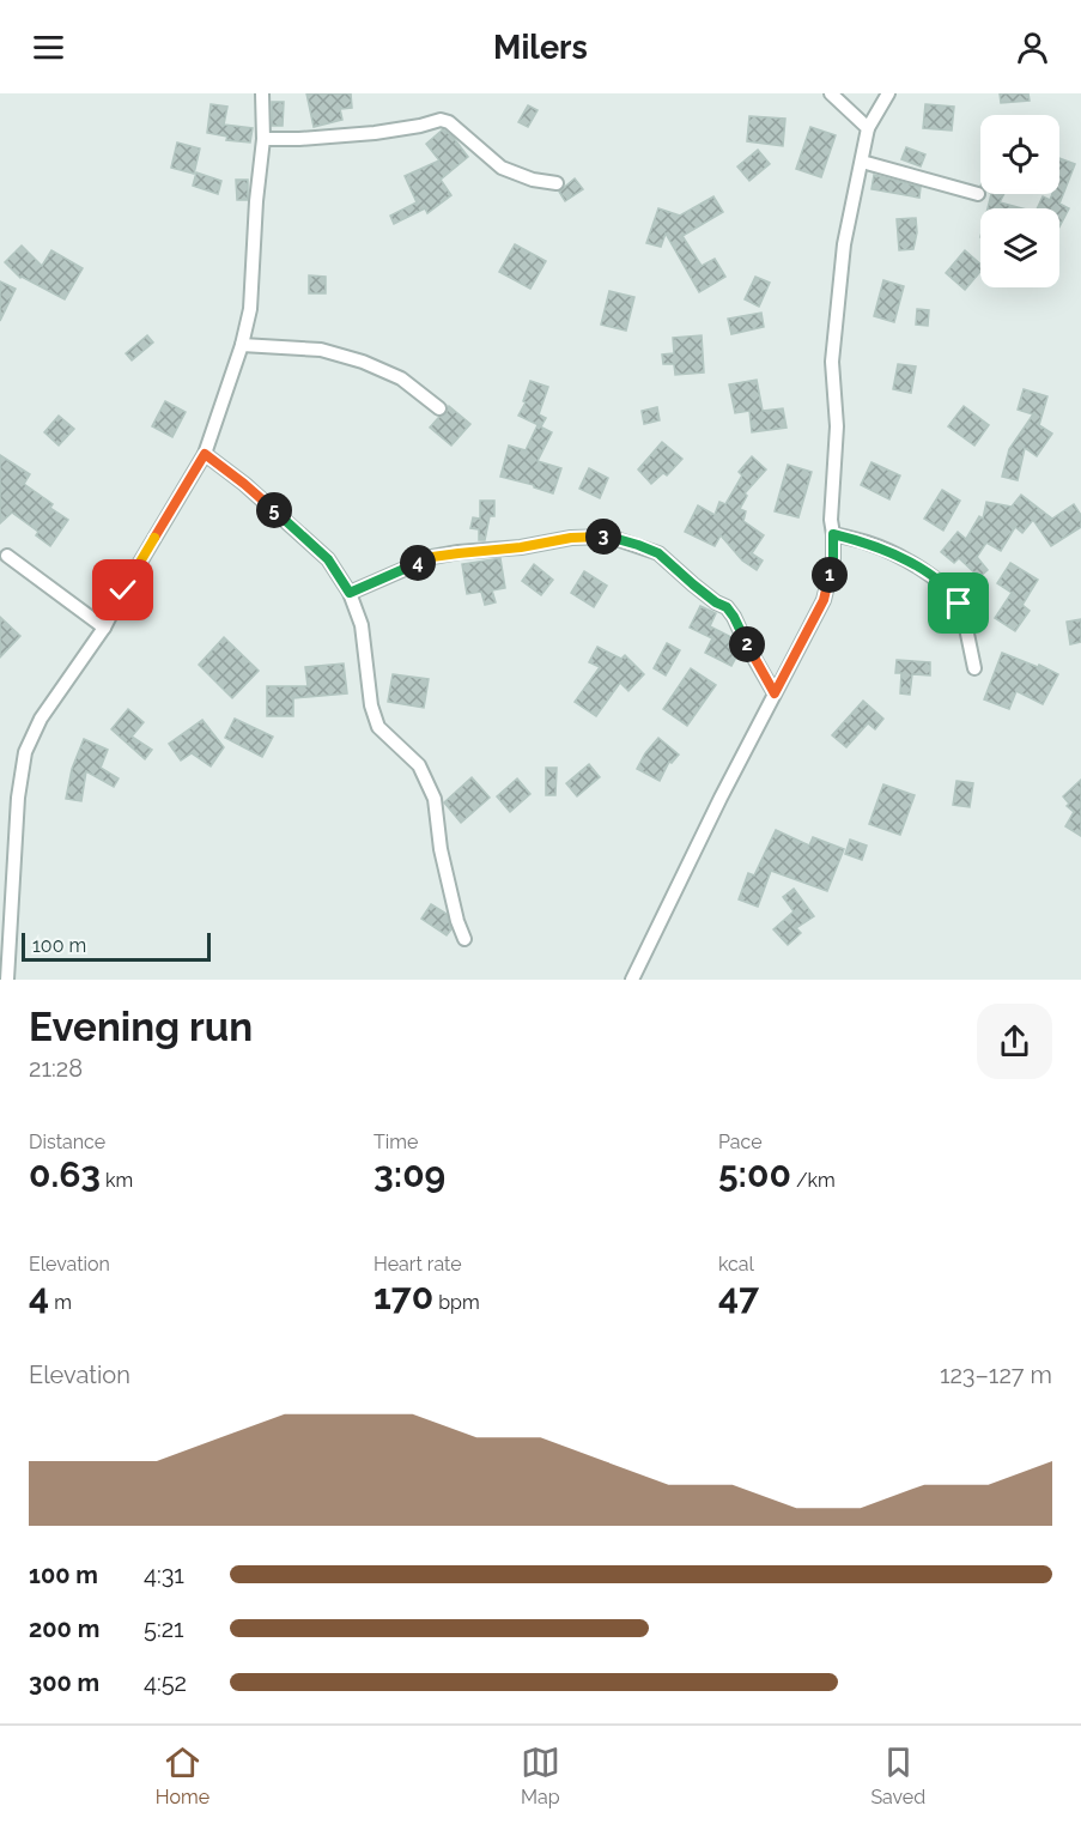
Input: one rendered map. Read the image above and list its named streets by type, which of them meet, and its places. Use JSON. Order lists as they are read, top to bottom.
{
  "scale_bar": "100 m",
  "page": {
    "header": "Milers",
    "pins": [
      "5",
      "3",
      "4",
      "1",
      "2"
    ],
    "scale": "100 m",
    "heading": ["Evening run", "21:28"],
    "stats": [
      ["Distance", "0.63 km"],
      ["Time", "3:09"],
      ["Pace", "5:00 /km"],
      ["Elevation", "4 m"],
      ["Heart rate", "170 bpm"],
      ["kcal", "47"]
    ],
    "chart": ["Elevation", "123–127 m"],
    "list": [
      {
        "name": "100 m",
        "note": "4:31"
      },
      {
        "name": "200 m",
        "note": "5:21"
      },
      {
        "name": "300 m",
        "note": "4:52"
      }
    ],
    "tabs": ["Home", "Map", "Saved"]
  }
}
